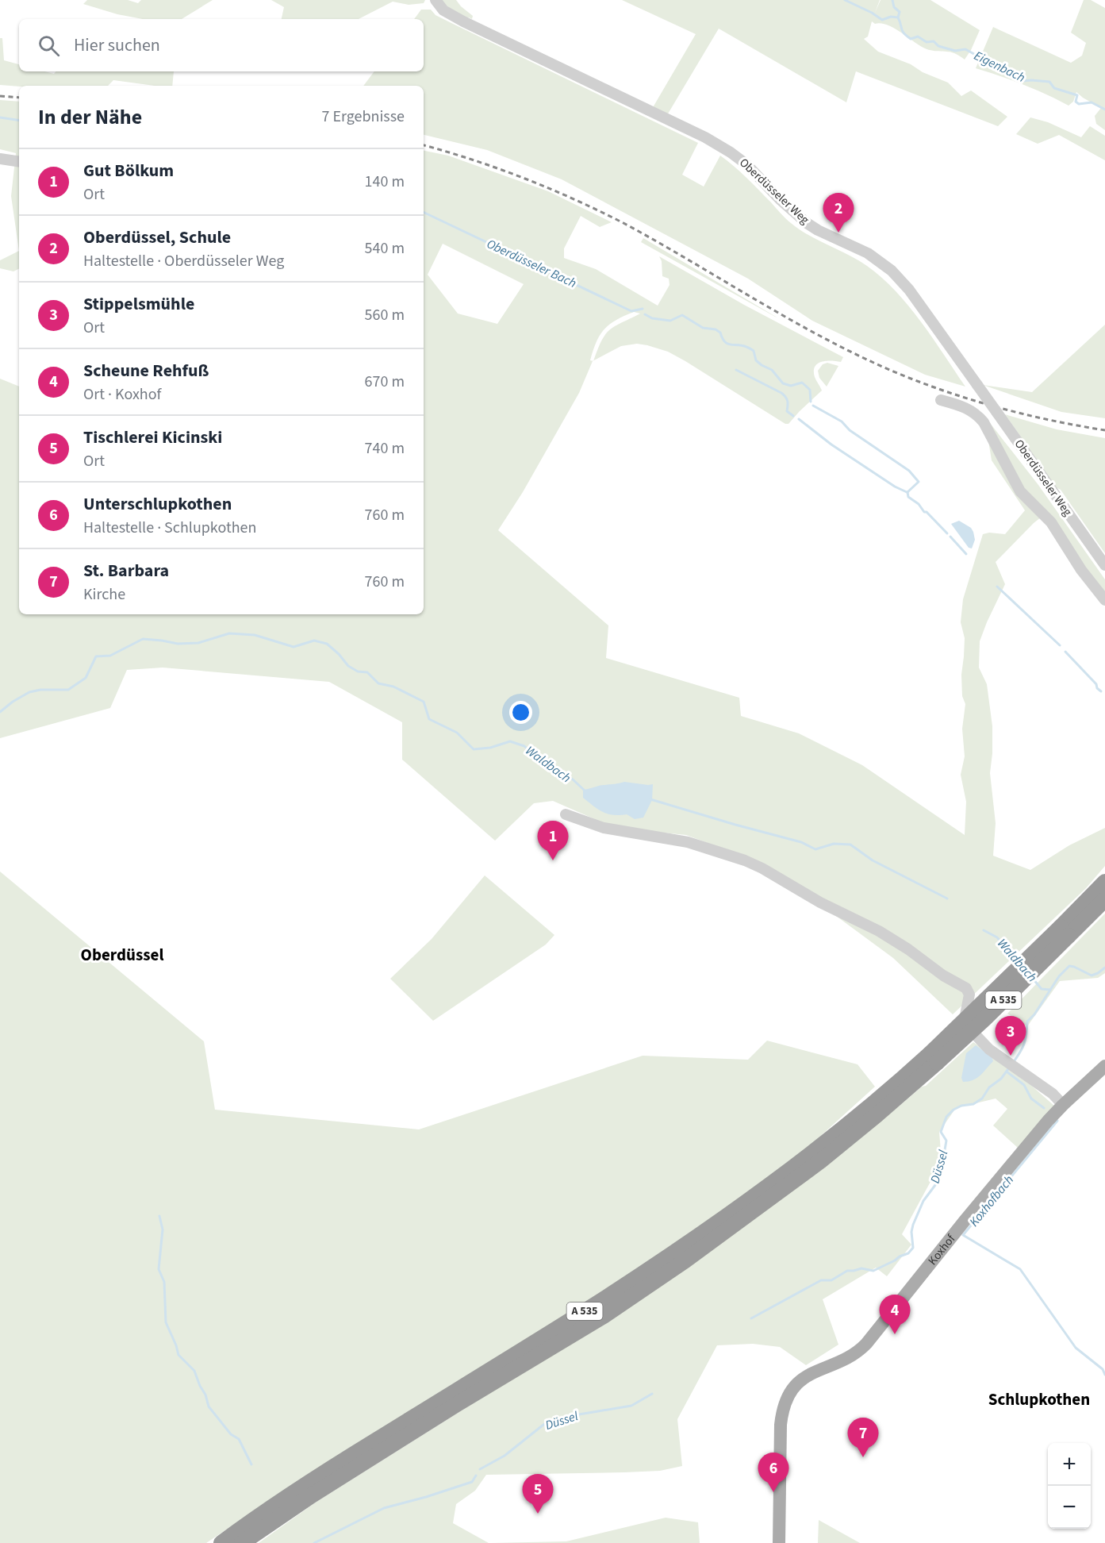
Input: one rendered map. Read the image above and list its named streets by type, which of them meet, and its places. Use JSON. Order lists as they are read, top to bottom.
{
  "streets": {
    "highway": ["A 535"],
    "main road": ["Koxhof"],
    "street": ["Oberdüsseler Weg"]
  },
  "districts": ["Oberdüssel", "Schlupkothen"],
  "water": [
    "Eigenbach",
    "Oberdüsseler Bach",
    "Waldbach",
    "Düssel",
    "Koxhofbach"
  ],
  "page": {
    "search": "Hier suchen",
    "heading": ["In der Nähe", "7 Ergebnisse"],
    "list": [
      {
        "mark": "1",
        "name": "Gut Bölkum",
        "note": "Ort",
        "value": "140 m"
      },
      {
        "mark": "2",
        "name": "Oberdüssel, Schule",
        "note": "Haltestelle · Oberdüsseler Weg",
        "value": "540 m"
      },
      {
        "mark": "3",
        "name": "Stippelsmühle",
        "note": "Ort",
        "value": "560 m"
      },
      {
        "mark": "4",
        "name": "Scheune Rehfuß",
        "note": "Ort · Koxhof",
        "value": "670 m"
      },
      {
        "mark": "5",
        "name": "Tischlerei Kicinski",
        "note": "Ort",
        "value": "740 m"
      },
      {
        "mark": "6",
        "name": "Unterschlupkothen",
        "note": "Haltestelle · Schlupkothen",
        "value": "760 m"
      },
      {
        "mark": "7",
        "name": "St. Barbara",
        "note": "Kirche",
        "value": "760 m"
      }
    ],
    "pins": [
      "2",
      "1",
      "3",
      "4",
      "7",
      "6",
      "5"
    ],
    "map_buttons": ["+", "−"]
  }
}
